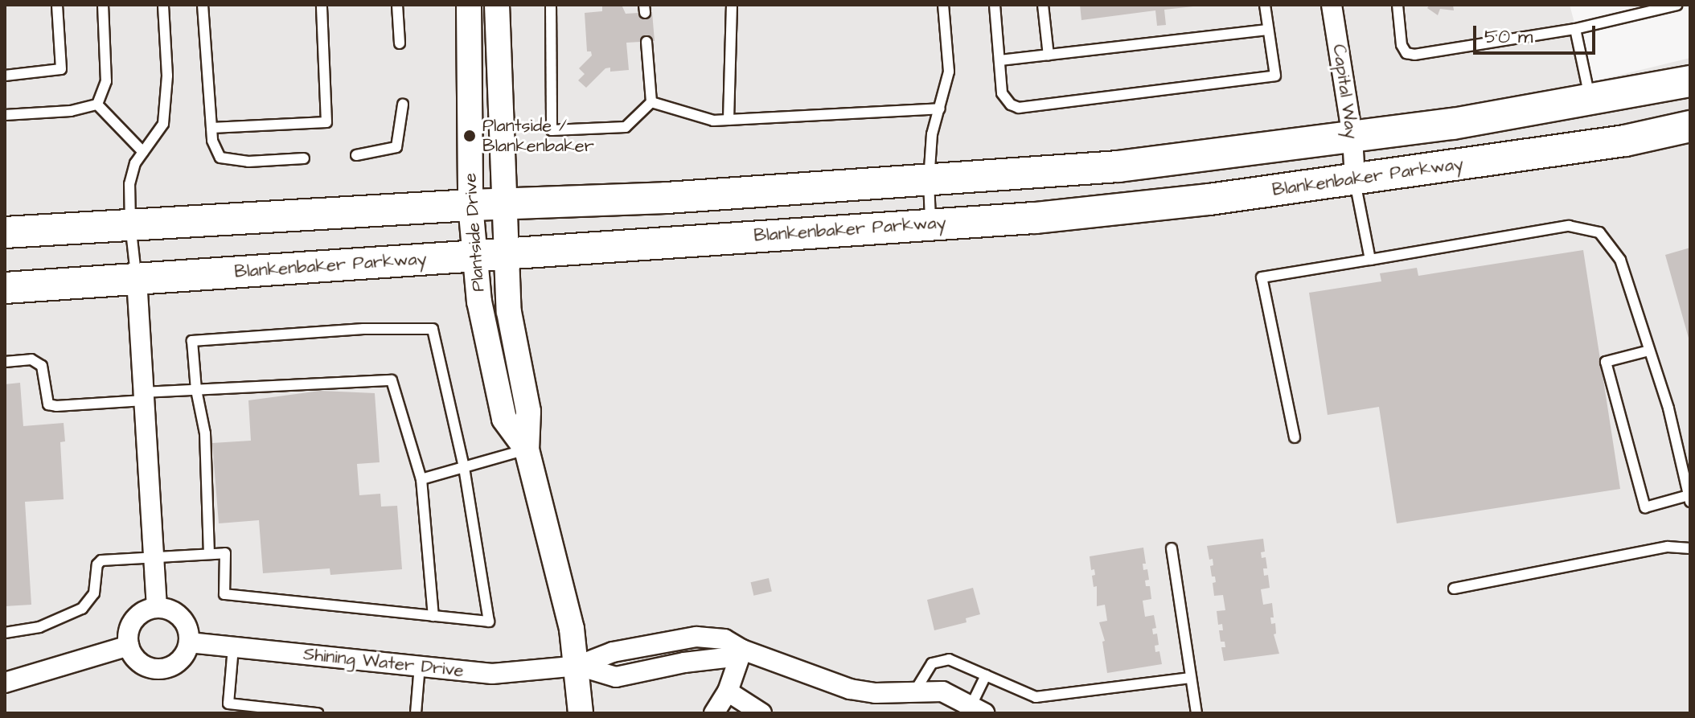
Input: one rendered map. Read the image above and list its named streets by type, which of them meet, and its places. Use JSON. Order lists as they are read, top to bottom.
{
  "streets": {
    "main road": ["Blankenbaker Parkway"],
    "street": ["Capital Way", "Plantside Drive", "Shining Water Drive"]
  },
  "crossings": [
    ["Capital Way", "Blankenbaker Parkway"],
    ["Blankenbaker Parkway", "Plantside Drive"],
    ["Plantside Drive", "Shining Water Drive"]
  ],
  "places": ["Plantside / Blankenbaker"],
  "scale_bar": "50 m"
}
